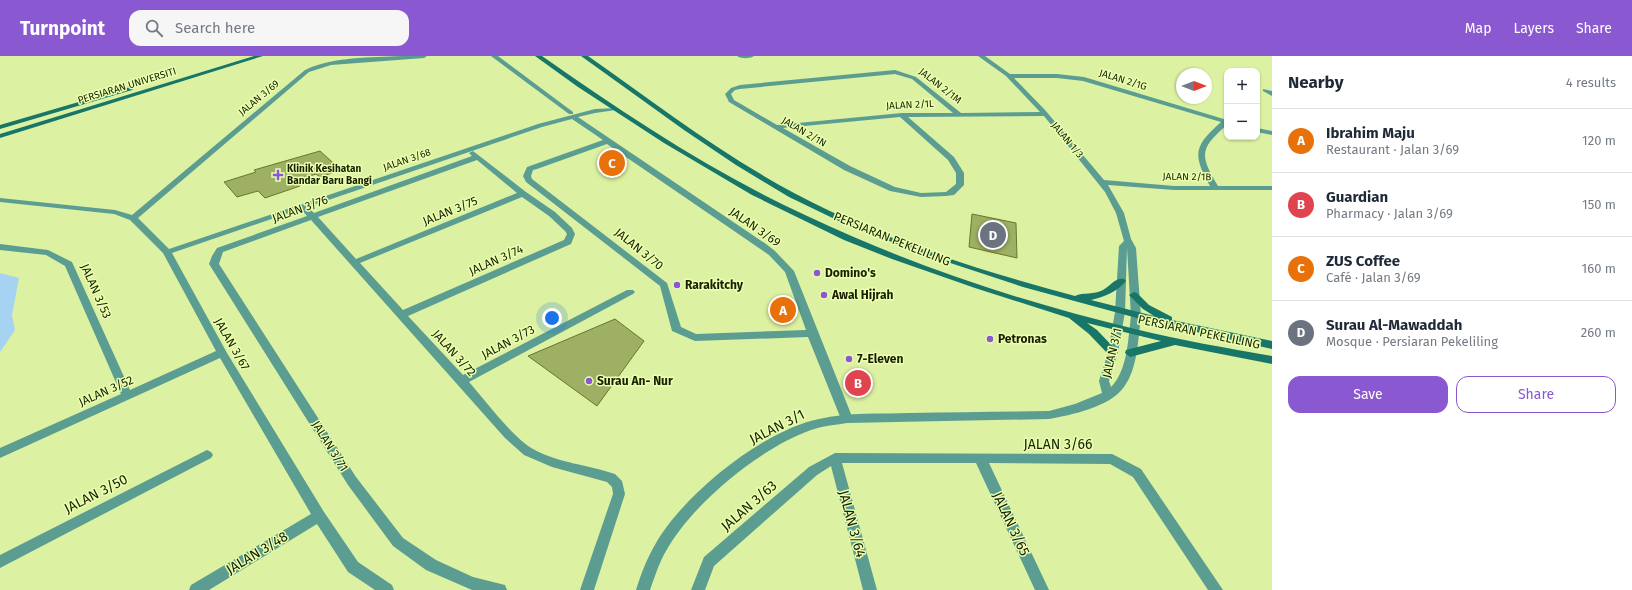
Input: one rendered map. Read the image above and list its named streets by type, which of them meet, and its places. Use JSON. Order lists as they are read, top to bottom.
{
  "streets": {
    "main road": ["PERSIARAN UNIVERSITI", "PERSIARAN PEKELILING"],
    "street": [
      "JALAN 2/1G",
      "JALAN 2/1M",
      "JALAN 3/69",
      "JALAN 2/1L",
      "JALAN 2/1N",
      "JALAN 1/3",
      "JALAN 3/68",
      "JALAN 2/1B",
      "JALAN 3/76",
      "JALAN 3/75",
      "JALAN 3/70",
      "JALAN 3/74",
      "JALAN 3/53",
      "JALAN 3/73",
      "JALAN 3/67",
      "JALAN 3/72",
      "JALAN 3/1",
      "JALAN 3/52",
      "JALAN 3/66",
      "JALAN 3/71",
      "JALAN 3/50",
      "JALAN 3/63",
      "JALAN 3/64",
      "JALAN 3/65",
      "JALAN 3/48"
    ]
  },
  "crossings": [
    ["JALAN 2/1G", "JALAN 1/3"],
    ["JALAN 2/1M", "JALAN 2/1L"],
    ["JALAN 2/1M", "JALAN 2/1N"],
    ["JALAN 3/69", "JALAN 3/68"],
    ["JALAN 3/69", "JALAN 3/70"],
    ["JALAN 3/69", "JALAN 3/67"],
    ["JALAN 3/69", "JALAN 3/1"],
    ["JALAN 2/1L", "JALAN 2/1N"],
    ["JALAN 2/1L", "JALAN 1/3"],
    ["JALAN 1/3", "JALAN 2/1B"],
    ["JALAN 1/3", "PERSIARAN PEKELILING"],
    ["JALAN 1/3", "JALAN 3/1"],
    ["JALAN 3/68", "PERSIARAN PEKELILING"],
    ["JALAN 3/68", "JALAN 3/67"],
    ["JALAN 3/68", "JALAN 3/72"],
    ["JALAN 3/76", "JALAN 3/72"],
    ["JALAN 3/76", "JALAN 3/71"],
    ["JALAN 3/75", "JALAN 3/74"],
    ["JALAN 3/75", "JALAN 3/72"],
    ["PERSIARAN PEKELILING", "JALAN 3/1"],
    ["JALAN 3/74", "JALAN 3/72"],
    ["JALAN 3/53", "JALAN 3/52"],
    ["JALAN 3/73", "JALAN 3/72"],
    ["JALAN 3/67", "JALAN 3/52"],
    ["JALAN 3/67", "JALAN 3/48"],
    ["JALAN 3/66", "JALAN 3/63"],
    ["JALAN 3/66", "JALAN 3/64"],
    ["JALAN 3/66", "JALAN 3/65"],
    ["JALAN 3/63", "JALAN 3/64"]
  ],
  "places": {
    "health": ["Klinik Kesihatan Bandar Baru Bangi"],
    "other": [
      "Domino's",
      "Rarakitchy",
      "Awal Hijrah",
      "Petronas",
      "7-Eleven",
      "Surau An- Nur"
    ]
  },
  "north": "right",
  "page": {
    "header": "Turnpoint",
    "search": "Search here",
    "nav": ["Map", "Layers", "Share"],
    "heading": ["Nearby", "4 results"],
    "map_buttons": ["+", "−"],
    "list": [
      {
        "mark": "A",
        "name": "Ibrahim Maju",
        "note": "Restaurant · Jalan 3/69",
        "value": "120 m"
      },
      {
        "mark": "B",
        "name": "Guardian",
        "note": "Pharmacy · Jalan 3/69",
        "value": "150 m"
      },
      {
        "mark": "C",
        "name": "ZUS Coffee",
        "note": "Café · Jalan 3/69",
        "value": "160 m"
      },
      {
        "mark": "D",
        "name": "Surau Al-Mawaddah",
        "note": "Mosque · Persiaran Pekeliling",
        "value": "260 m"
      }
    ],
    "pins": [
      "C",
      "D",
      "A",
      "B"
    ],
    "buttons": ["Save", "Share"]
  }
}
